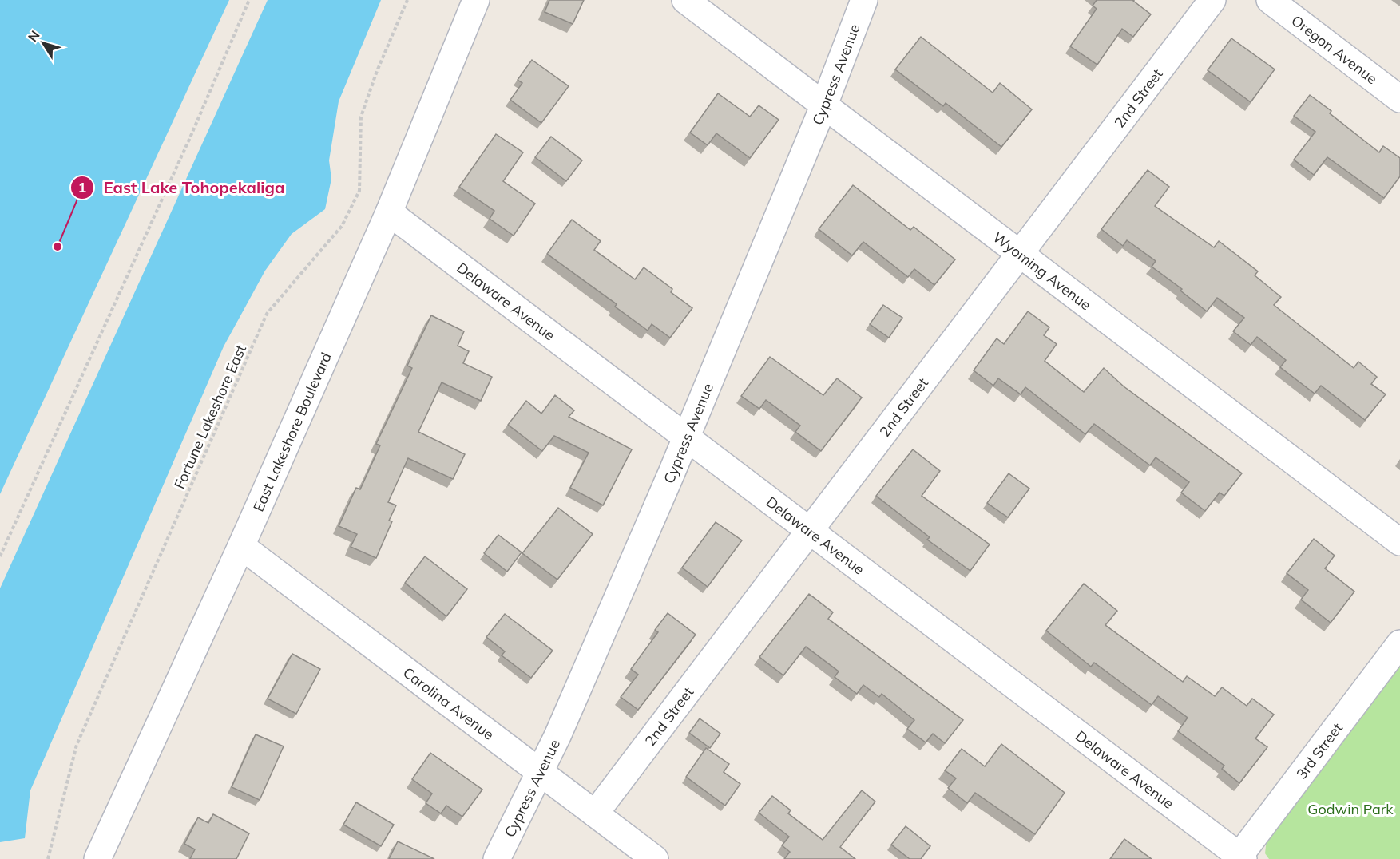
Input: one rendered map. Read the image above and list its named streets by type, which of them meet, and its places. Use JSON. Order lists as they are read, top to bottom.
{
  "streets": {
    "street": [
      "Oregon Avenue",
      "Cypress Avenue",
      "2nd Street",
      "Wyoming Avenue",
      "Delaware Avenue",
      "East Lakeshore Boulevard",
      "Carolina Avenue",
      "3rd Street"
    ],
    "path": ["Fortune Lakeshore East"]
  },
  "crossings": [
    ["Cypress Avenue", "Wyoming Avenue"],
    ["Cypress Avenue", "Delaware Avenue"],
    ["Cypress Avenue", "Carolina Avenue"],
    ["2nd Street", "Wyoming Avenue"],
    ["2nd Street", "Delaware Avenue"],
    ["2nd Street", "Carolina Avenue"],
    ["Delaware Avenue", "East Lakeshore Boulevard"],
    ["Delaware Avenue", "3rd Street"],
    ["East Lakeshore Boulevard", "Carolina Avenue"]
  ],
  "parks": ["Godwin Park"],
  "places": ["East Lake Tohopekaliga"],
  "north": "top left"
}
